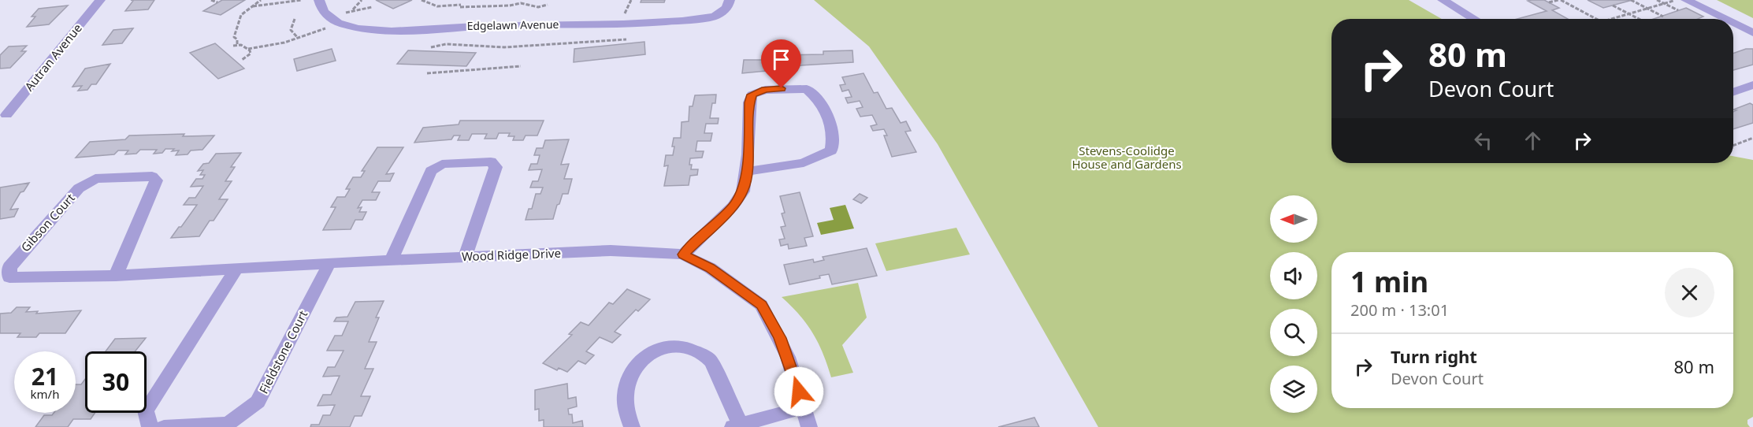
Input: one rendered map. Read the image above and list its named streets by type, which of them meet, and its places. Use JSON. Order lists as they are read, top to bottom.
{
  "streets": {
    "street": [
      "Edgelawn Avenue",
      "Autran Avenue",
      "Gibson Court",
      "Wood Ridge Drive",
      "Fieldstone Court"
    ]
  },
  "crossings": [
    ["Gibson Court", "Wood Ridge Drive"],
    ["Wood Ridge Drive", "Fieldstone Court"]
  ],
  "parks": ["Stevens-Coolidge House and Gardens"],
  "north": "left",
  "page": {
    "turn": ["80 m", "Devon Court"],
    "heading": ["1 min", "200 m · 13:01"],
    "list": [
      {
        "name": "Turn right",
        "note": "Devon Court",
        "value": "80 m"
      }
    ],
    "speed": "21 km/h",
    "limit": "30"
  }
}
